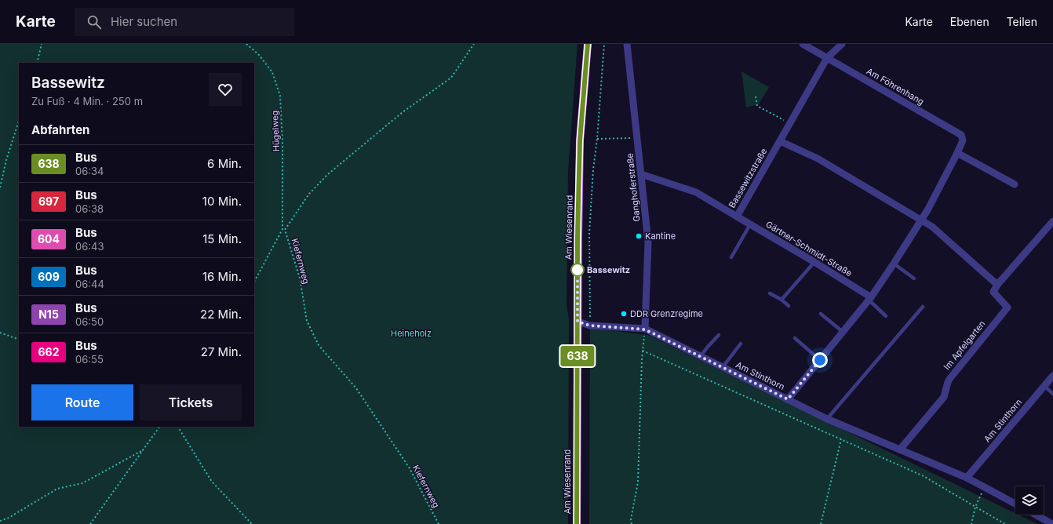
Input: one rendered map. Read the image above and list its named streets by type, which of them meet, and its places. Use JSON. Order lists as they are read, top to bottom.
{
  "streets": {
    "main road": ["Am Wiesenrand"],
    "street": [
      "Am Föhrenhang",
      "Bassewitzstraße",
      "Ganghoferstraße",
      "Gärtner-Schmidt-Straße",
      "Im Apfelgarten",
      "Am Stinthorn"
    ],
    "path": ["Hügelweg", "Kiefernweg"]
  },
  "crossings": [
    ["Am Föhrenhang", "Bassewitzstraße"],
    ["Bassewitzstraße", "Ganghoferstraße"],
    ["Bassewitzstraße", "Gärtner-Schmidt-Straße"],
    ["Ganghoferstraße", "Am Stinthorn"],
    ["Am Wiesenrand", "Am Stinthorn"],
    ["Im Apfelgarten", "Am Stinthorn"]
  ],
  "parks": ["Heineholz"],
  "places": ["Kantine", "Bassewitz", "DDR Grenzregime"],
  "lines": ["bus line 638"],
  "page": {
    "header": "Karte",
    "search": "Hier suchen",
    "nav": ["Karte", "Ebenen", "Teilen"],
    "on_map": "638",
    "heading": [
      ["Bassewitz", "Zu Fuß · 4 Min. · 250 m"],
      "Abfahrten"
    ],
    "list": [
      {
        "mark": "638",
        "name": "Bus",
        "note": "06:34",
        "value": "6 Min."
      },
      {
        "mark": "697",
        "name": "Bus",
        "note": "06:38",
        "value": "10 Min."
      },
      {
        "mark": "604",
        "name": "Bus",
        "note": "06:43",
        "value": "15 Min."
      },
      {
        "mark": "609",
        "name": "Bus",
        "note": "06:44",
        "value": "16 Min."
      },
      {
        "mark": "N15",
        "name": "Bus",
        "note": "06:50",
        "value": "22 Min."
      },
      {
        "mark": "662",
        "name": "Bus",
        "note": "06:55",
        "value": "27 Min."
      }
    ],
    "buttons": ["Route", "Tickets"]
  }
}
